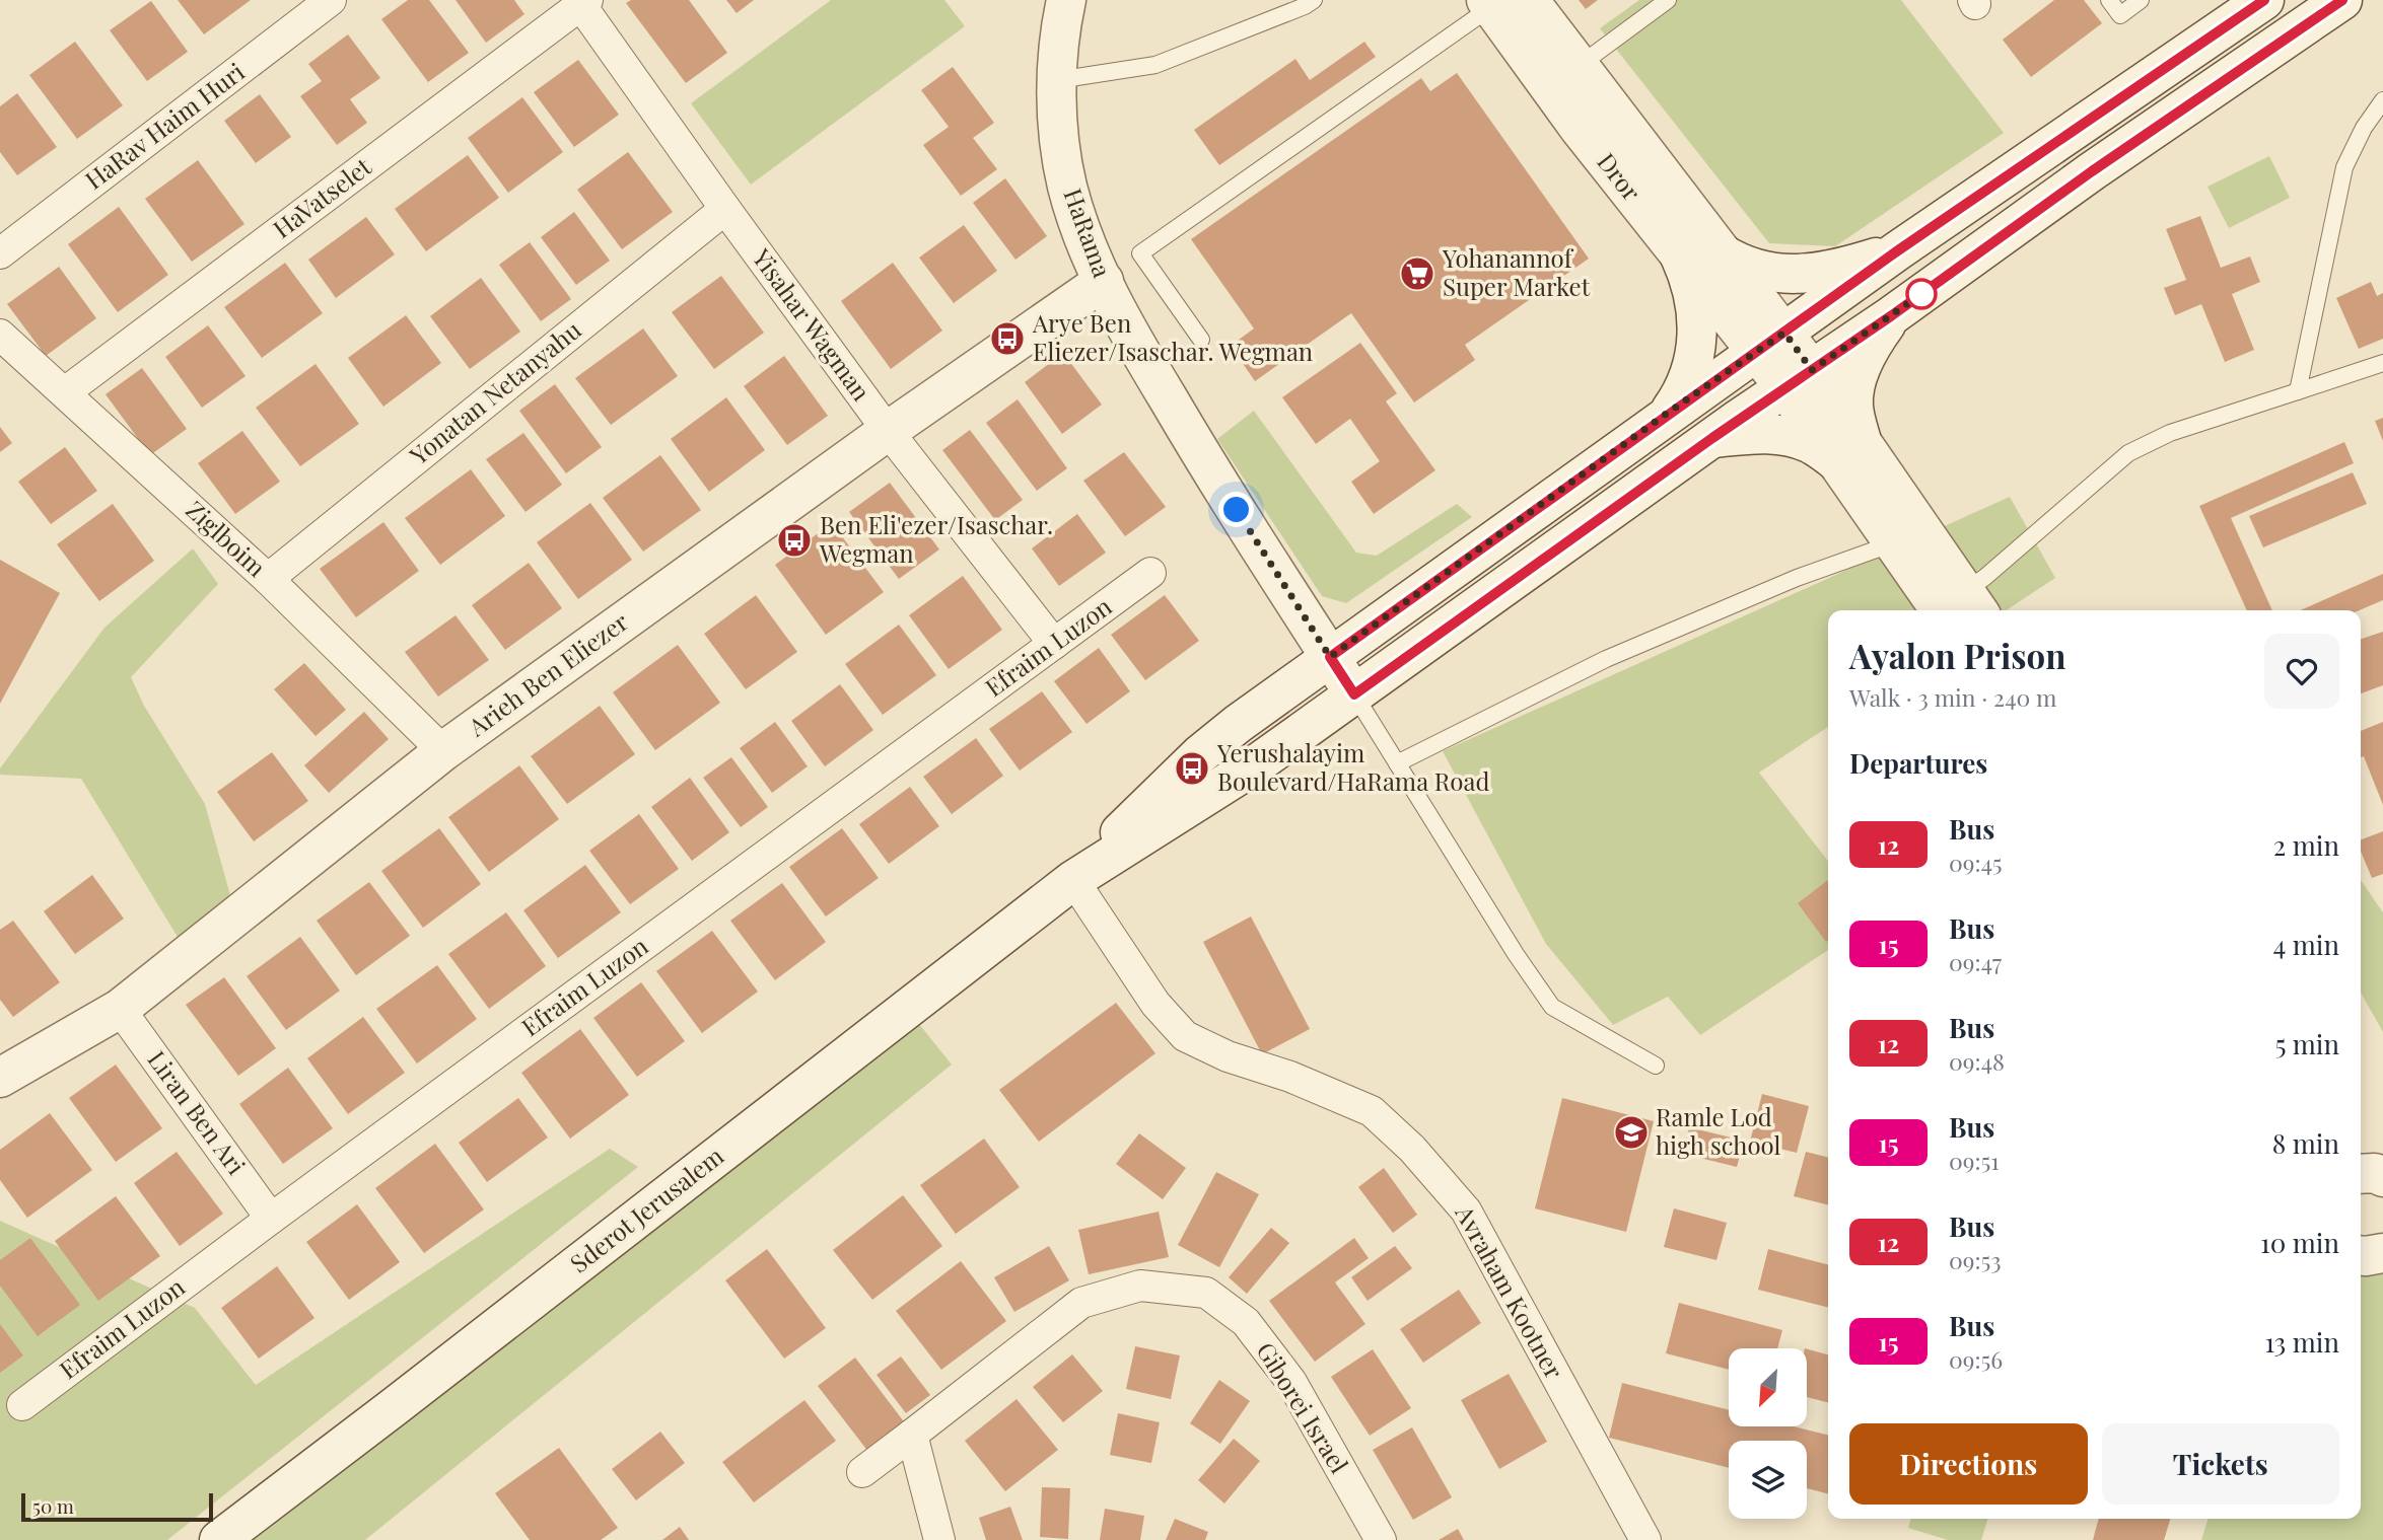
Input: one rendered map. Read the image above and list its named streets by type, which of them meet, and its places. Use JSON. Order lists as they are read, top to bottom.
{
  "streets": {
    "main road": [
      "Dror",
      "HaRama",
      "Arieh Ben Eliezer",
      "Sderot Jerusalem"
    ],
    "street": [
      "HaRav Haim Huri",
      "HaVatselet",
      "Yisahar Wagman",
      "Yonatan Netanyahu",
      "Ziglboim",
      "Efraim Luzon",
      "Liran Ben Ari",
      "Avraham Kootner",
      "Giborei Israel"
    ]
  },
  "crossings": [
    ["Dror", "Sderot Jerusalem"],
    ["HaVatselet", "Yisahar Wagman"],
    ["HaVatselet", "Ziglboim"],
    ["HaRama", "Arieh Ben Eliezer"],
    ["HaRama", "Sderot Jerusalem"],
    ["Yisahar Wagman", "Yonatan Netanyahu"],
    ["Yisahar Wagman", "Efraim Luzon"],
    ["Yisahar Wagman", "Arieh Ben Eliezer"],
    ["Yonatan Netanyahu", "Ziglboim"],
    ["Ziglboim", "Arieh Ben Eliezer"],
    ["Efraim Luzon", "Liran Ben Ari"],
    ["Arieh Ben Eliezer", "Liran Ben Ari"],
    ["Sderot Jerusalem", "Avraham Kootner"]
  ],
  "places": {
    "supermarket": ["Yohanannof Super Market"],
    "bus stop": ["Arye Ben Eliezer/Isaschar. Wegman", "Ben Eli'ezer/Isaschar. Wegman", "Yerushalayim Boulevard/HaRama Road"],
    "school or university": ["Ramle Lod high school"]
  },
  "lines": ["bus line 12"],
  "scale_bar": "50 m",
  "north": "bottom left",
  "page": {
    "heading": [
      ["Ayalon Prison", "Walk · 3 min · 240 m"],
      "Departures"
    ],
    "list": [
      {
        "mark": "12",
        "name": "Bus",
        "note": "09:45",
        "value": "2 min"
      },
      {
        "mark": "15",
        "name": "Bus",
        "note": "09:47",
        "value": "4 min"
      },
      {
        "mark": "12",
        "name": "Bus",
        "note": "09:48",
        "value": "5 min"
      },
      {
        "mark": "15",
        "name": "Bus",
        "note": "09:51",
        "value": "8 min"
      },
      {
        "mark": "12",
        "name": "Bus",
        "note": "09:53",
        "value": "10 min"
      },
      {
        "mark": "15",
        "name": "Bus",
        "note": "09:56",
        "value": "13 min"
      }
    ],
    "buttons": ["Directions", "Tickets"],
    "scale": "50 m"
  }
}
